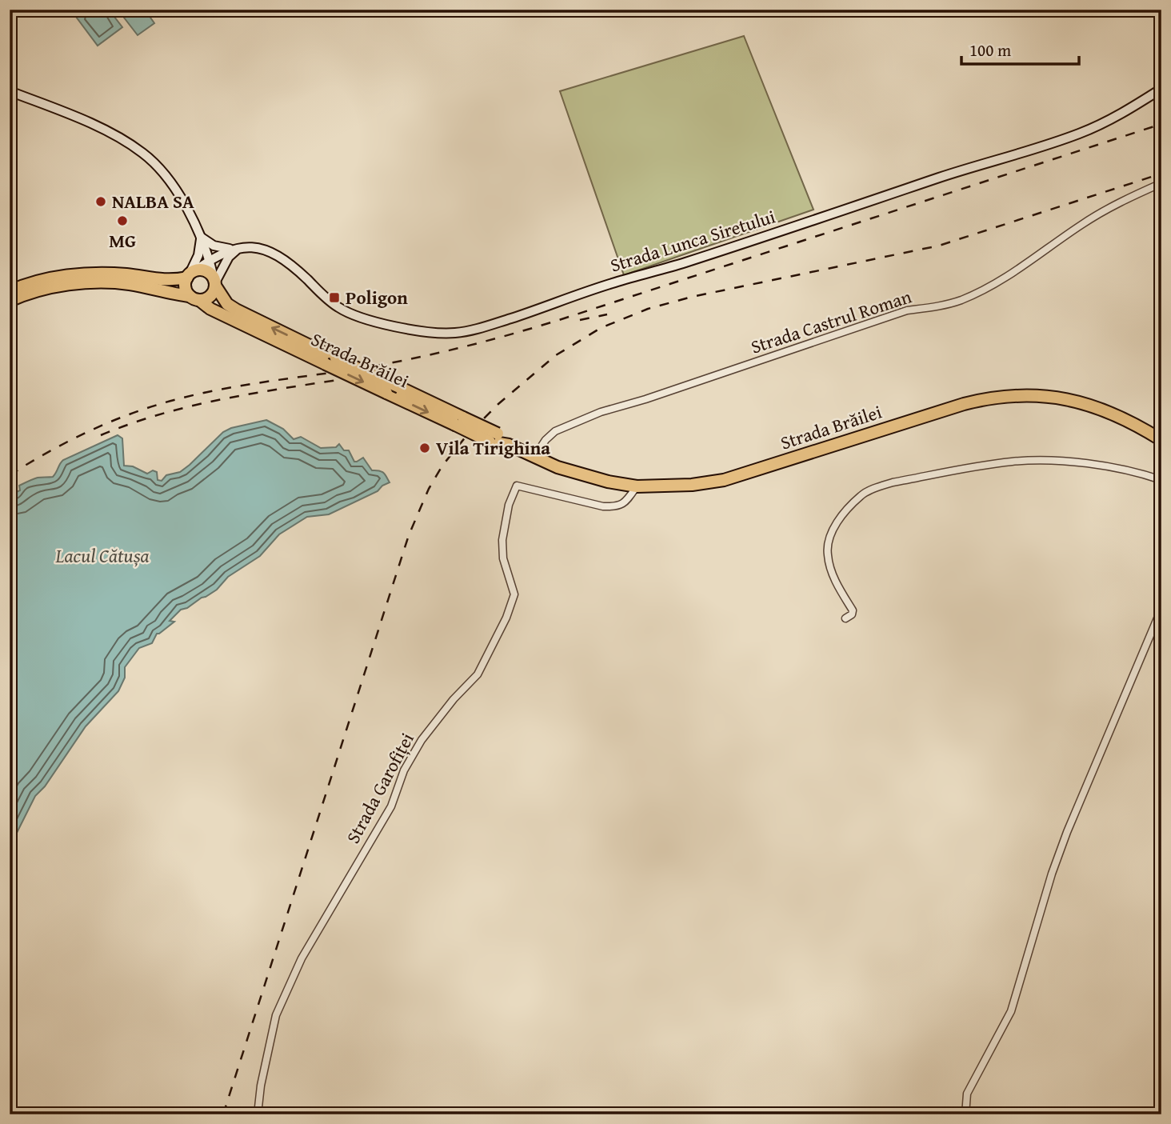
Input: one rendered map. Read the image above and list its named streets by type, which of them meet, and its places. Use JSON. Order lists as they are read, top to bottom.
{
  "streets": {
    "highway": ["Strada Brăilei"],
    "street": ["Strada Lunca Siretului", "Strada Castrul Roman", "Strada Garofiței"]
  },
  "crossings": [
    ["Strada Castrul Roman", "Strada Brăilei"],
    ["Strada Brăilei", "Strada Garofiței"]
  ],
  "water": ["Lacul Cătușa"],
  "places": {
    "other": ["NALBA SA", "MG", "Vila Tirighina"],
    "transit": ["Poligon"]
  },
  "scale_bar": "100 m"
}
